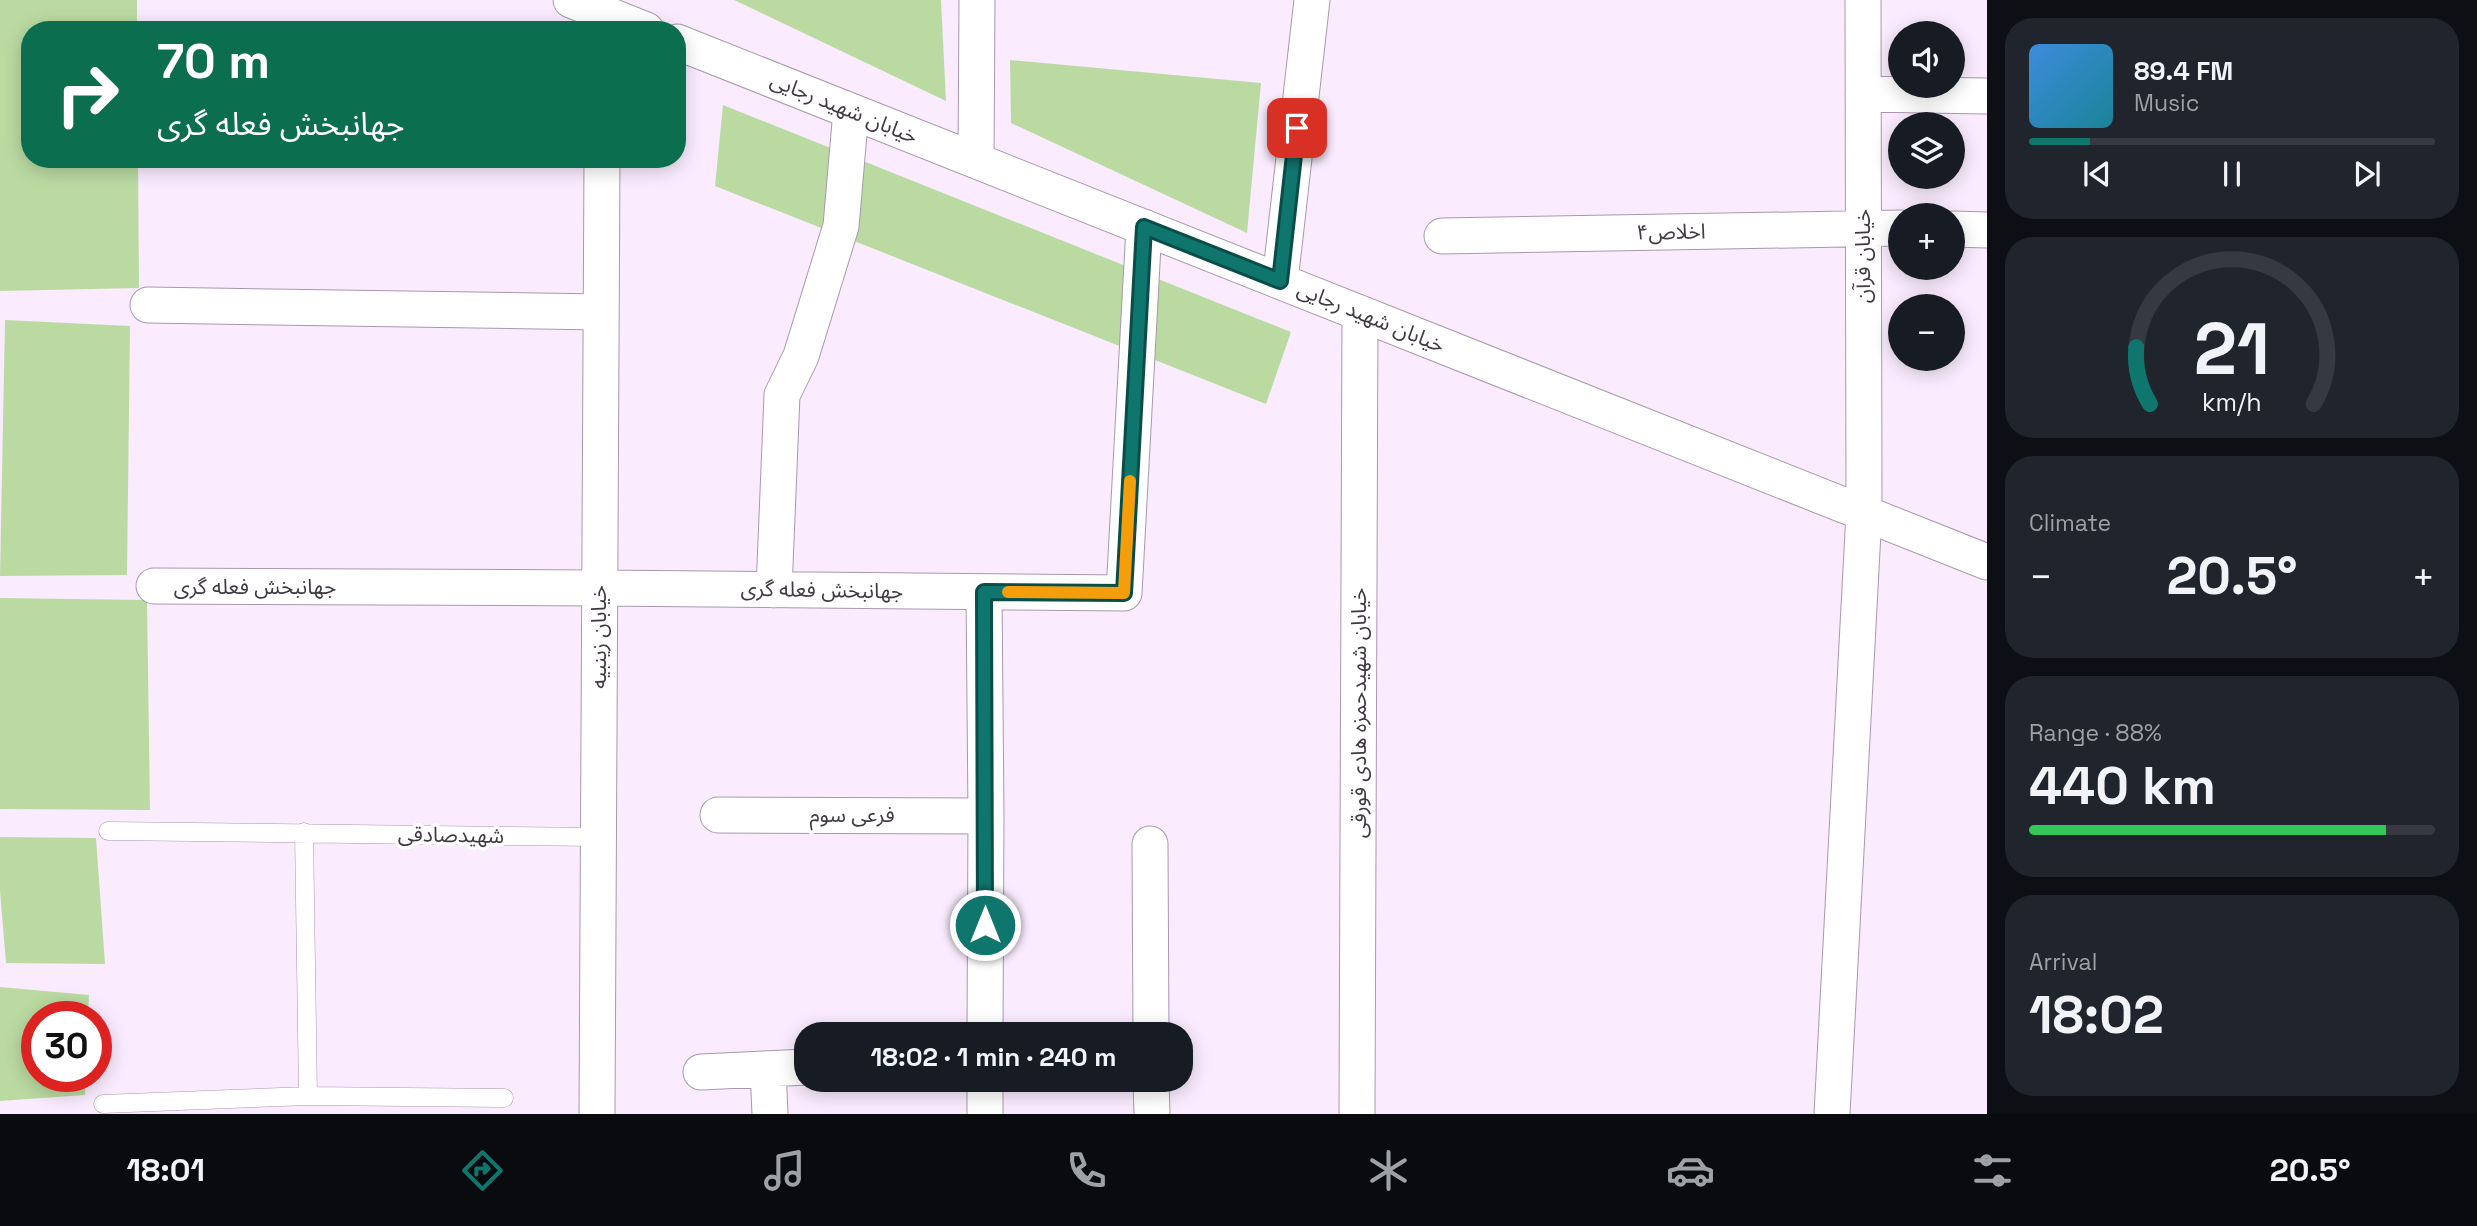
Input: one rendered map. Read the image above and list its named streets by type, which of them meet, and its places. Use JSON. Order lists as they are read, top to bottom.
{
  "streets": {
    "street": [
      "خیابان شهید رجایی",
      "اخلاص۴",
      "خیابان قرآن",
      "جهانبخش فعله گری",
      "خیابان زینبیه",
      "خیابان شهیدحمزه هادی قورقی",
      "فرعی سوم"
    ],
    "lane": ["شهیدصادقی"]
  },
  "crossings": [
    ["خیابان شهید رجایی", "خیابان قرآن"],
    ["خیابان شهید رجایی", "جهانبخش فعله گری"],
    ["خیابان شهید رجایی", "خیابان شهیدحمزه هادی قورقی"],
    ["اخلاص۴", "خیابان قرآن"],
    ["جهانبخش فعله گری", "خیابان زینبیه"],
    ["خیابان زینبیه", "شهیدصادقی"]
  ],
  "page": {
    "map_buttons": ["+", "−"],
    "turn": ["70 m", "جهانبخش فعله گری"],
    "song": ["89.4 FM", "Music"],
    "tile": [
      "Climate",
      ["Range · 88%", "440 km"],
      ["Arrival", "18:02"]
    ],
    "heat": ["−", "20.5°", "+"],
    "limit": "30",
    "trip": "18:02 · 1 min · 240 m",
    "tabs": ["18:01", "20.5°"],
    "gauge": ["21", "km/h"]
  }
}
